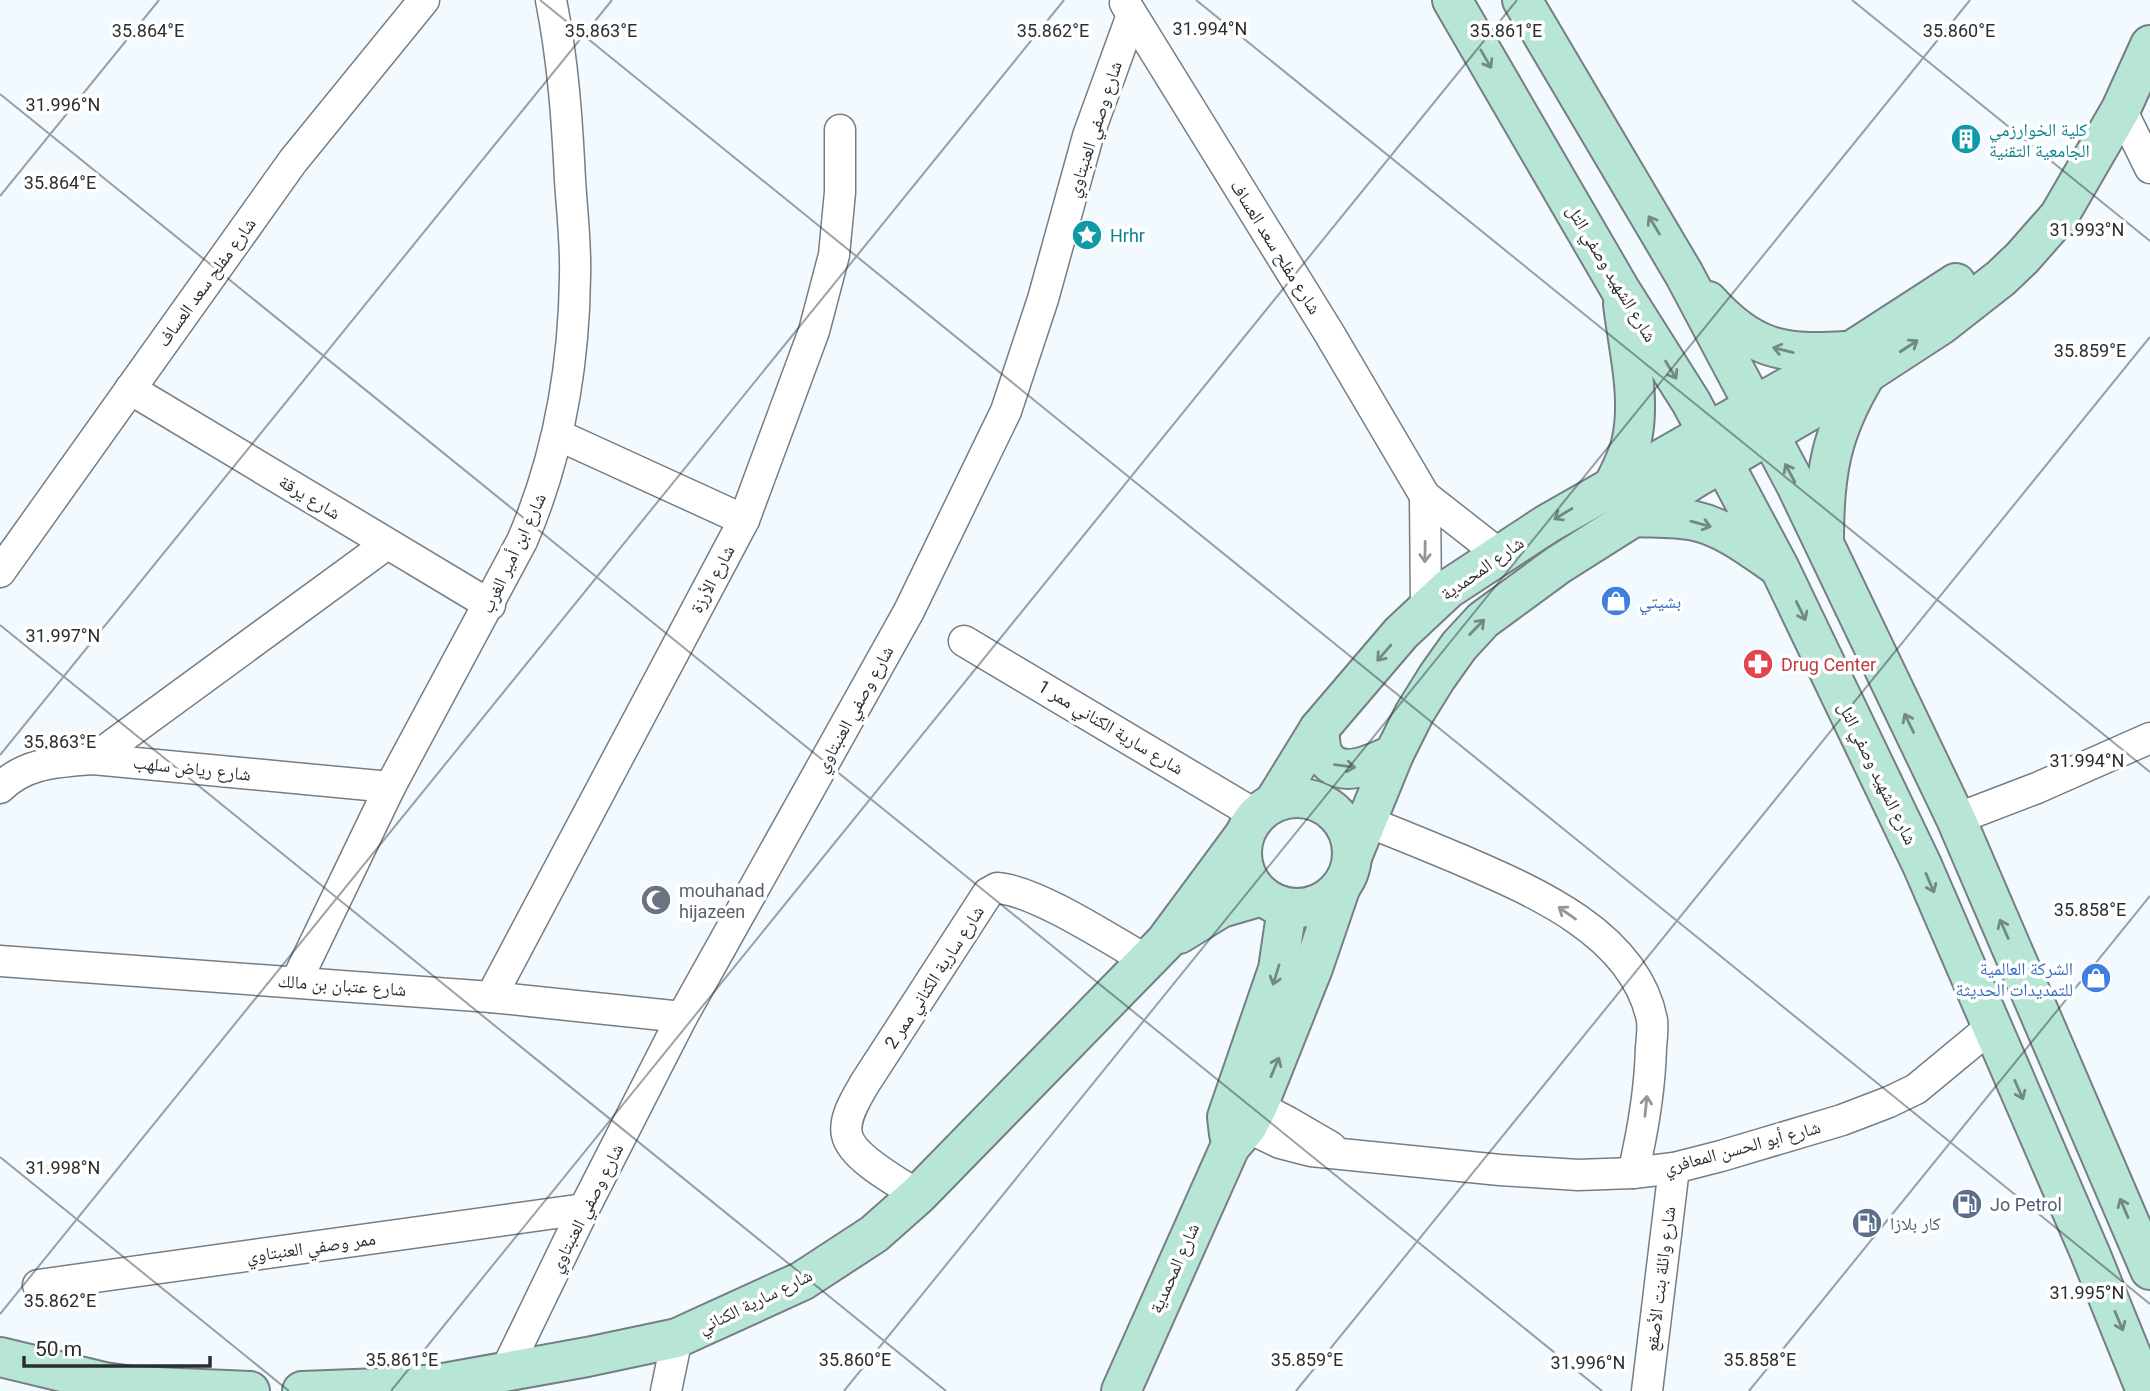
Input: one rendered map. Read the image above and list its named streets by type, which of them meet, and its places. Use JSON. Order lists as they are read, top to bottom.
{
  "streets": {
    "street": [
      "شارع وصفي العنبتاوي",
      "شارع مفلح سعد العساف",
      "شارع الشهيد وصفي التل",
      "شارع يرقة",
      "شارع ابن أمير الغرب",
      "شارع المحمدية",
      "شارع الأرزة",
      "شارع سارية الكناني ممر 1",
      "شارع رياض سلهب",
      "شارع سارية الكناني ممر 2",
      "شارع عتبان بن مالك",
      "شارع أبو الحسن المعافري",
      "ممر وصفي العنبتاوي",
      "شارع وائلة بنت الأصقع",
      "شارع سارية الكناني"
    ]
  },
  "crossings": [
    ["شارع وصفي العنبتاوي", "شارع مفلح سعد العساف"],
    ["شارع وصفي العنبتاوي", "شارع عتبان بن مالك"],
    ["شارع وصفي العنبتاوي", "ممر وصفي العنبتاوي"],
    ["شارع وصفي العنبتاوي", "شارع سارية الكناني"],
    ["شارع مفلح سعد العساف", "شارع يرقة"],
    ["شارع مفلح سعد العساف", "شارع المحمدية"],
    ["شارع الشهيد وصفي التل", "شارع المحمدية"],
    ["شارع الشهيد وصفي التل", "شارع أبو الحسن المعافري"],
    ["شارع يرقة", "شارع ابن أمير الغرب"],
    ["شارع ابن أمير الغرب", "شارع رياض سلهب"],
    ["شارع ابن أمير الغرب", "شارع عتبان بن مالك"],
    ["شارع المحمدية", "شارع سارية الكناني ممر 1"],
    ["شارع المحمدية", "شارع أبو الحسن المعافري"],
    ["شارع المحمدية", "شارع سارية الكناني"],
    ["شارع الأرزة", "شارع عتبان بن مالك"],
    ["شارع سارية الكناني ممر 1", "شارع سارية الكناني"],
    ["شارع سارية الكناني ممر 2", "شارع سارية الكناني"],
    ["شارع أبو الحسن المعافري", "شارع وائلة بنت الأصقع"]
  ],
  "places": {
    "building": ["كلية الخوارزمي الجامعية التقنية"],
    "place": ["Hrhr"],
    "shop": ["بشيتي", "الشركة العالمية للتمديدات الحديثة"],
    "pharmacy": ["Drug Center"],
    "mosque": ["mouhanad hijazeen"],
    "fuel station": ["Jo Petrol", "كار بلازا"]
  },
  "scale_bar": "50 m",
  "coordinates": [
    "31.994°N",
    "35.864°E",
    "35.863°E",
    "35.862°E",
    "35.861°E",
    "35.860°E",
    "31.996°N",
    "31.993°N",
    "35.859°E",
    "31.997°N",
    "35.858°E",
    "31.998°N",
    "31.995°N"
  ]
}
